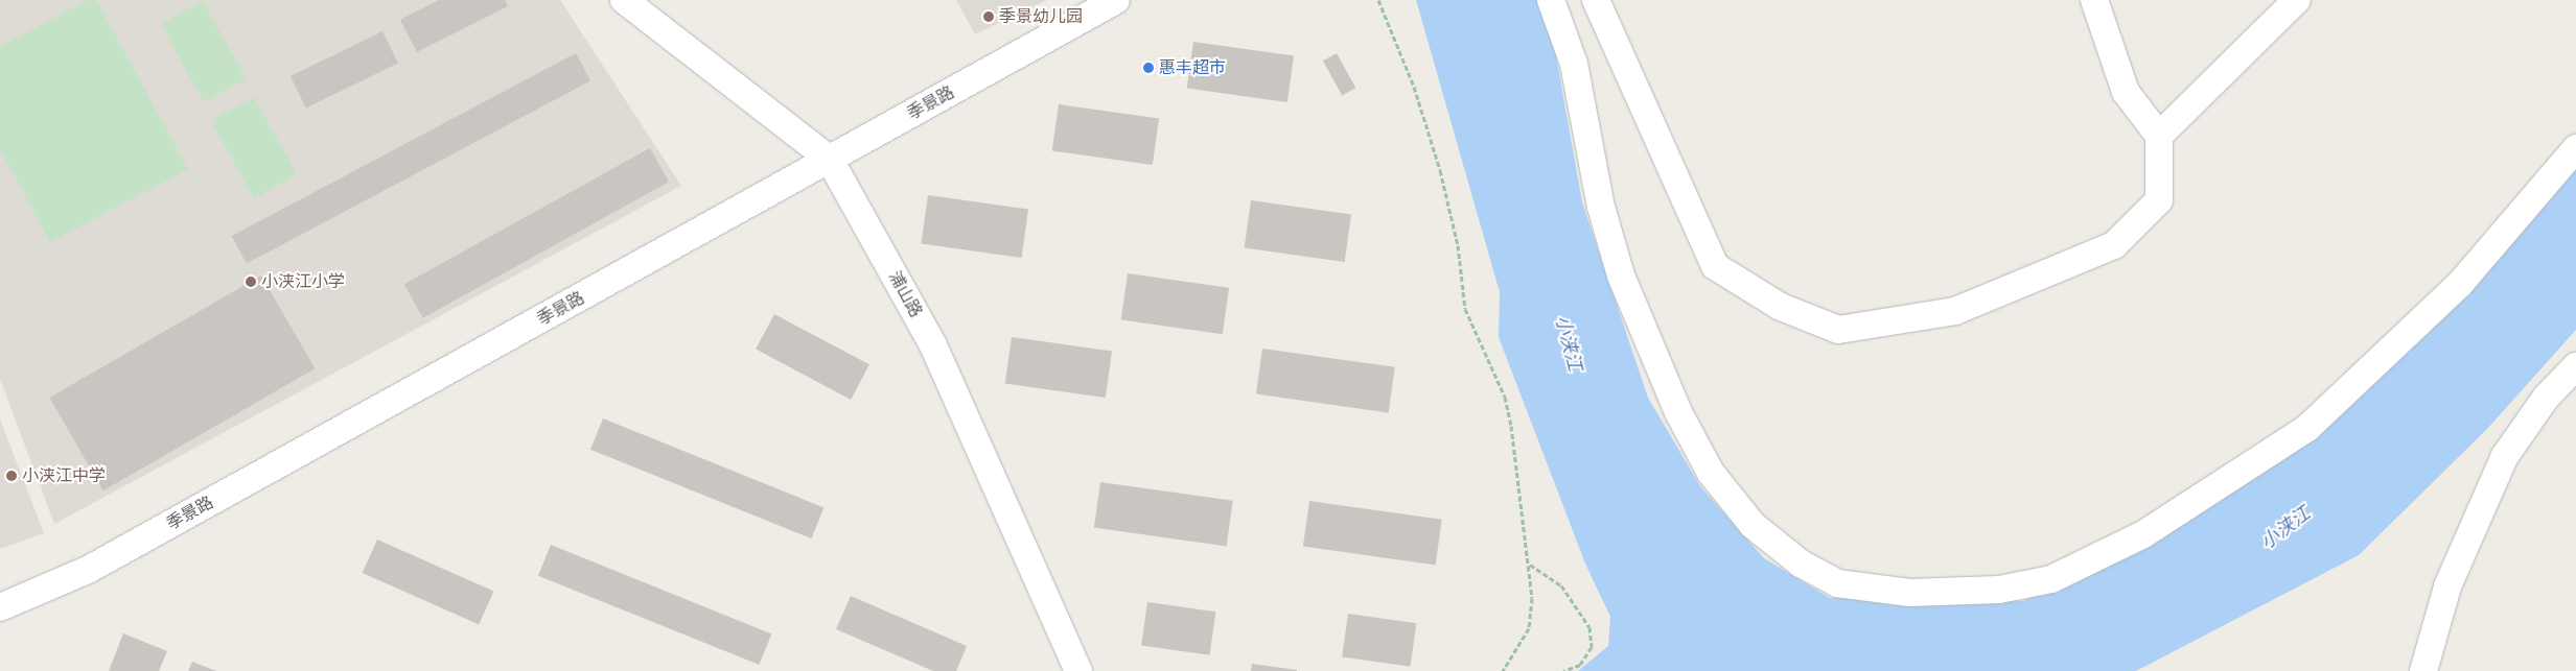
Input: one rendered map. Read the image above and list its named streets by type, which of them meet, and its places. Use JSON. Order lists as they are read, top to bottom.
{
  "streets": {
    "street": ["季景路", "浦山路"]
  },
  "crossings": [
    ["季景路", "浦山路"]
  ],
  "water": ["小浃江"],
  "places": [
    "季景幼儿园",
    "惠丰超市",
    "小浃江小学",
    "小浃江中学"
  ]
}
